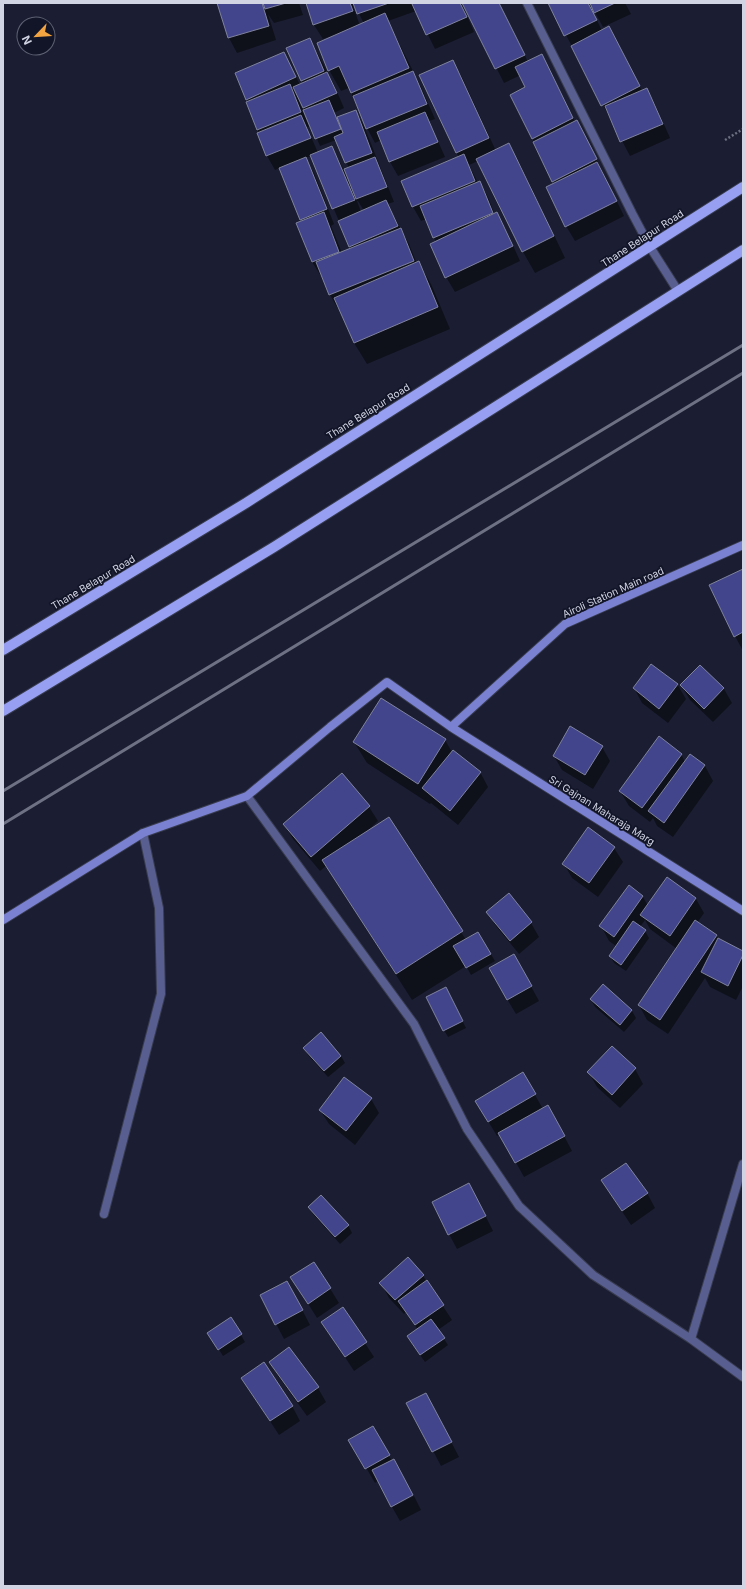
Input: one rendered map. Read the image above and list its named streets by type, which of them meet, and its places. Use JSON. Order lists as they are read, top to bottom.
{
  "streets": {
    "main road": ["Thane Belapur Road"],
    "street": ["Airoli Station Main road", "Sri Gajnan Maharaja Marg"]
  },
  "crossings": [
    ["Airoli Station Main road", "Sri Gajnan Maharaja Marg"]
  ],
  "north": "bottom left"
}
